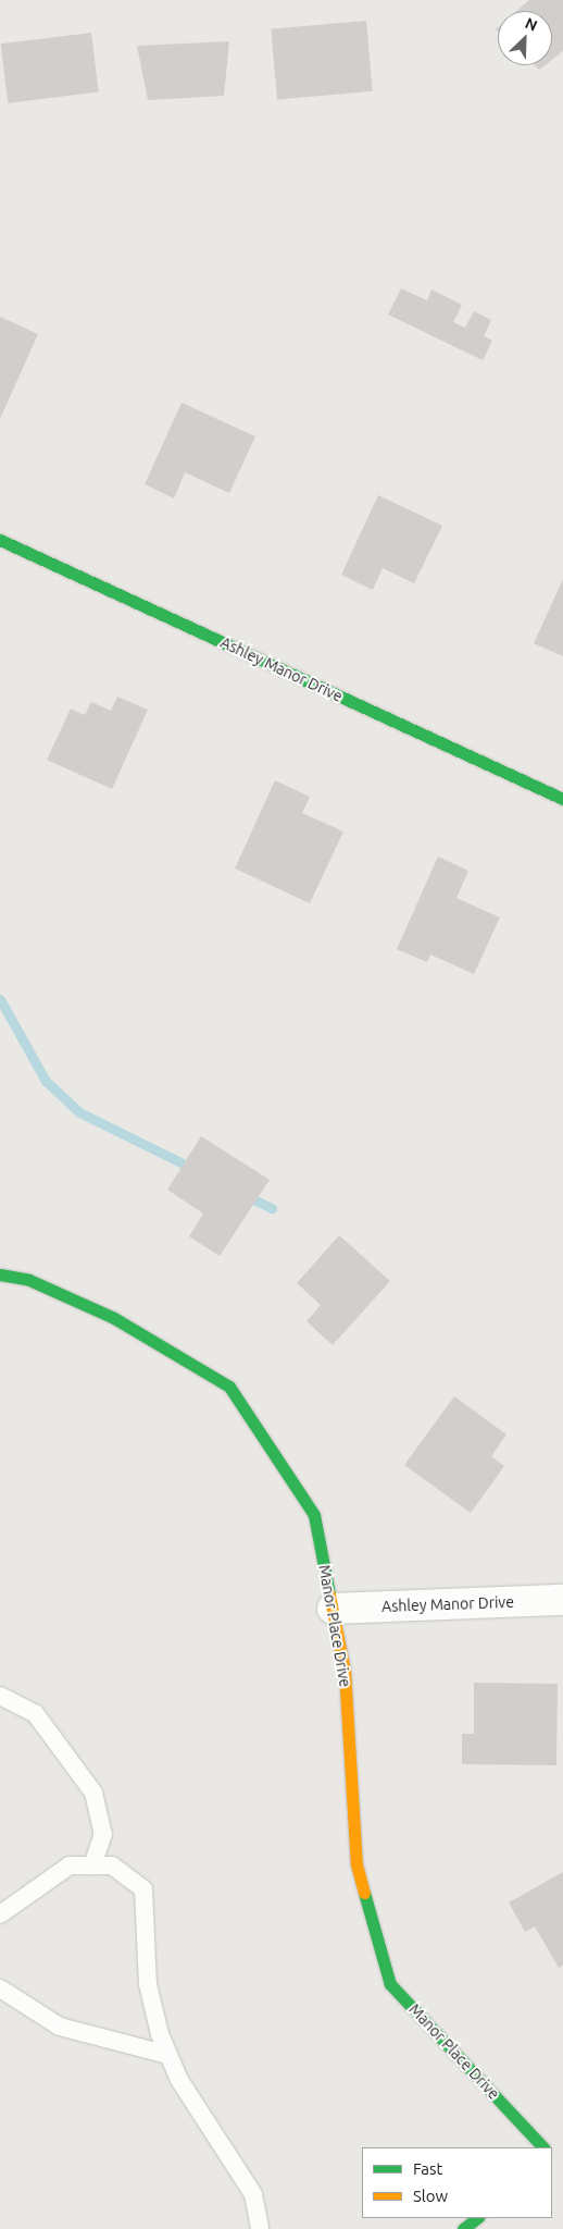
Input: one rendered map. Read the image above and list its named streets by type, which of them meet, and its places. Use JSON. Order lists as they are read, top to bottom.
{
  "streets": {
    "street": ["Ashley Manor Drive", "Manor Place Drive"]
  },
  "crossings": [
    ["Ashley Manor Drive", "Manor Place Drive"]
  ],
  "legend": ["Fast", "Slow"],
  "north": "top right"
}
